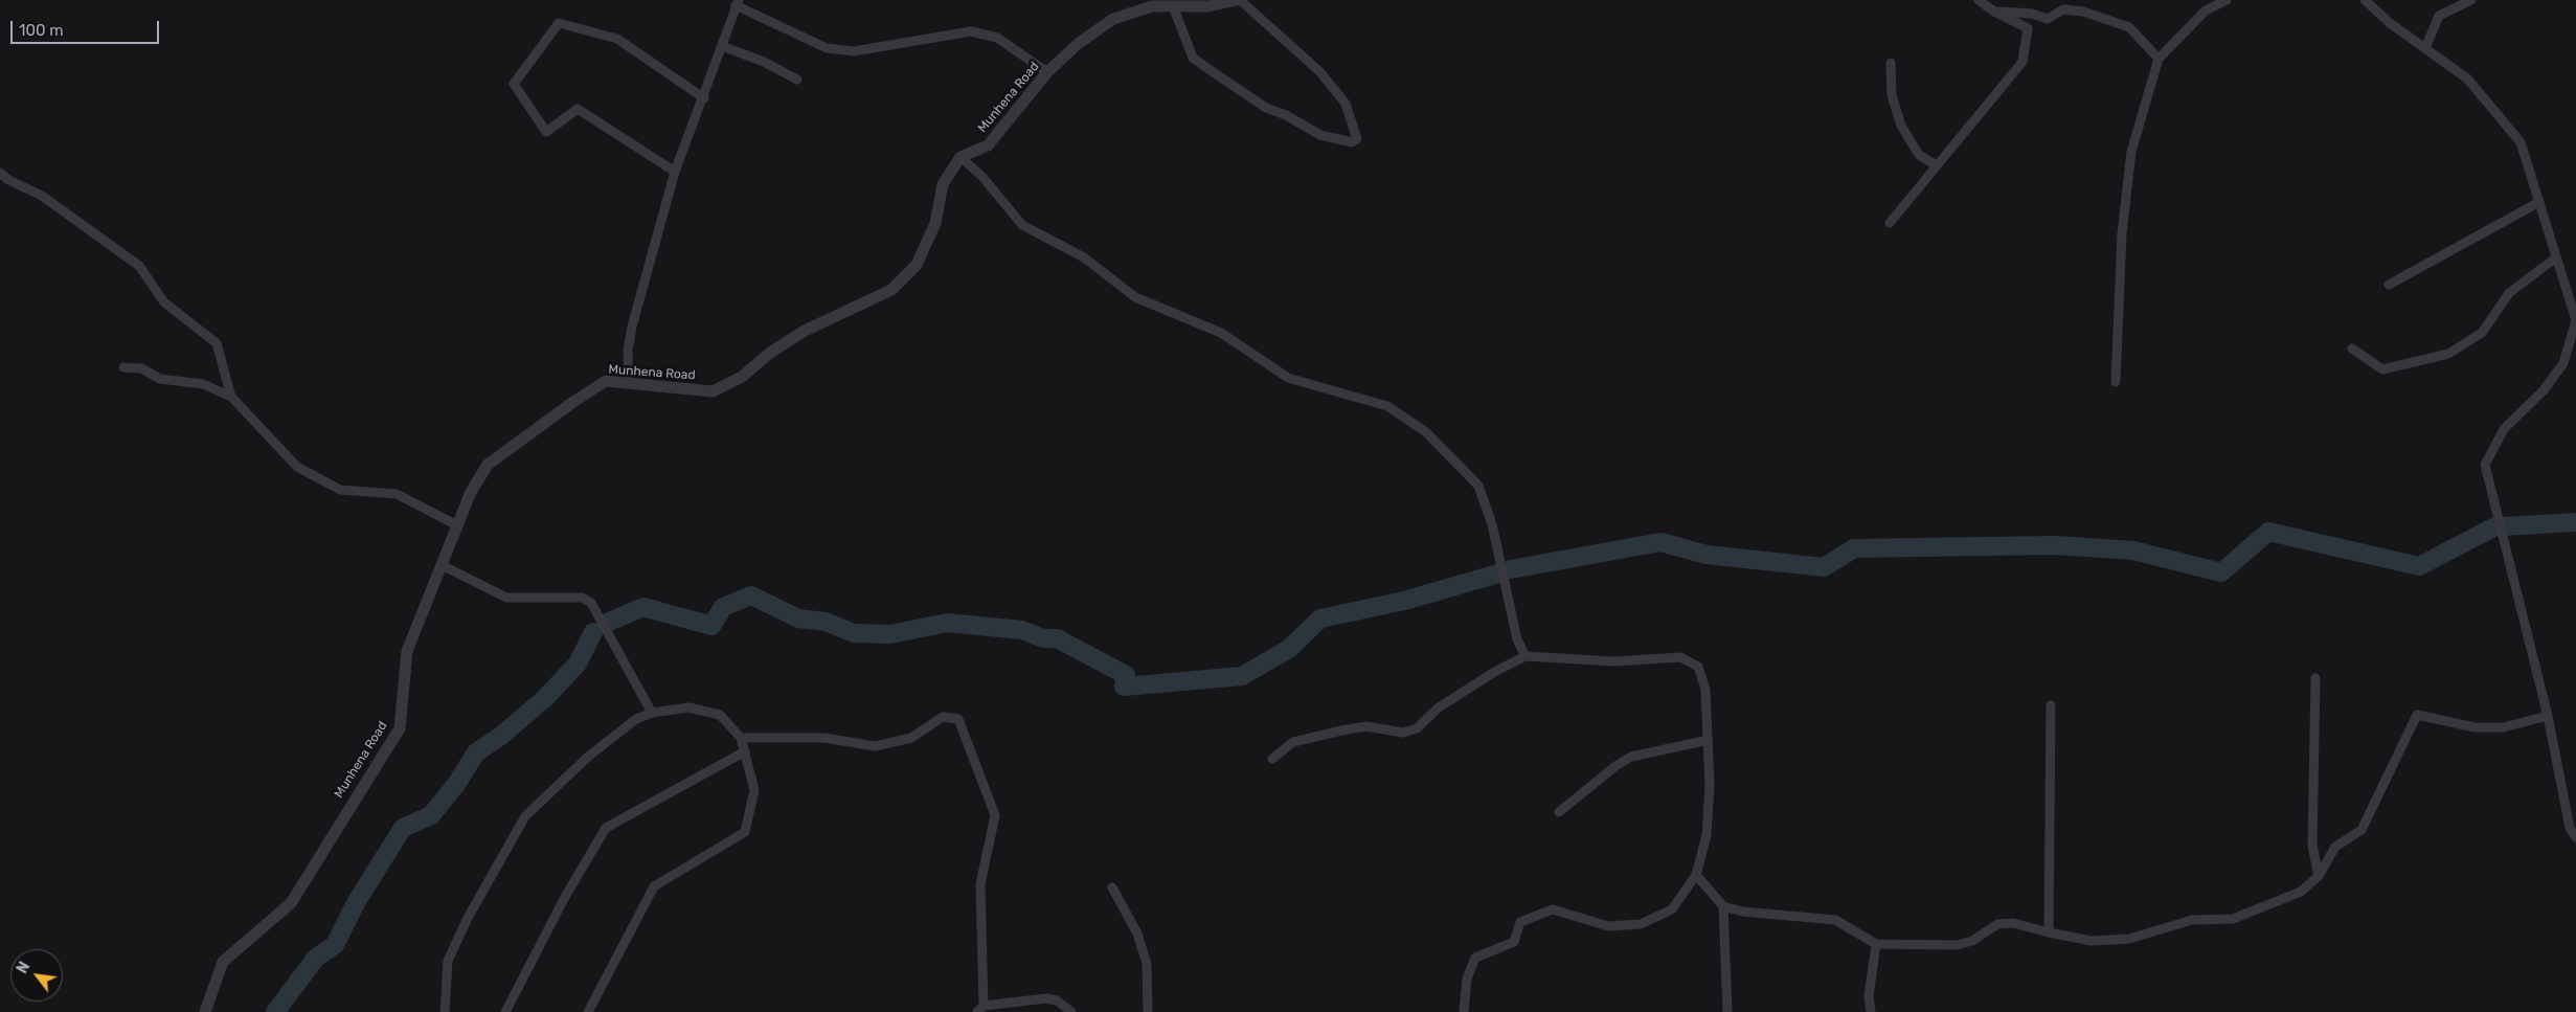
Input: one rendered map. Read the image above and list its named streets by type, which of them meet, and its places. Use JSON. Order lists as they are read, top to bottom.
{
  "streets": {
    "street": ["Munhena Road"]
  },
  "scale_bar": "100 m",
  "north": "top left"
}
